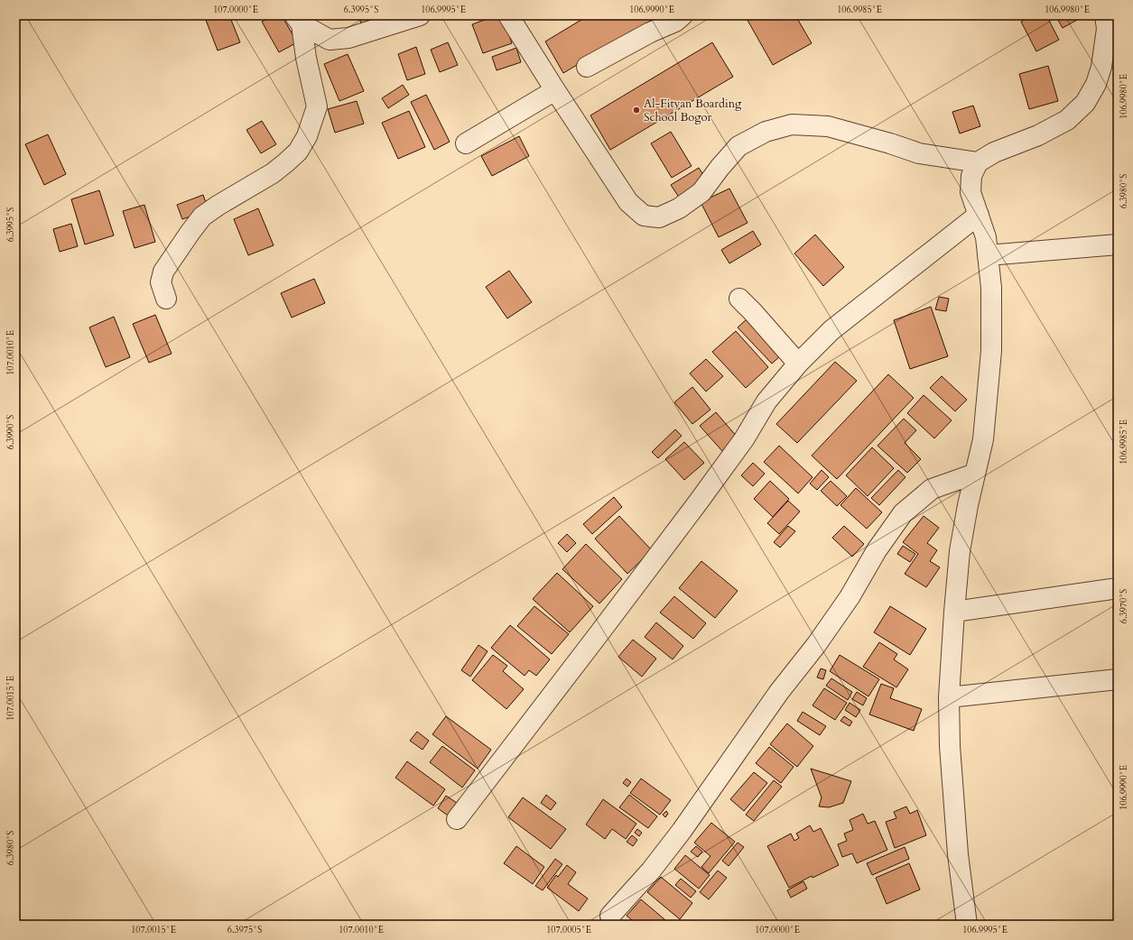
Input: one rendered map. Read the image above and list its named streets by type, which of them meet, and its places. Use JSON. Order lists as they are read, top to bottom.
{
  "places": ["Al-Fityan Boarding School Bogor"],
  "coordinates": [
    "107.0000°E",
    "6.3995°S",
    "106.9995°E",
    "106.9990°E",
    "106.9985°E",
    "106.9980°E",
    "6.3980°S",
    "107.0010°E",
    "6.3990°S",
    "6.3970°S",
    "107.0015°E",
    "6.3975°S",
    "107.0005°E"
  ]
}
